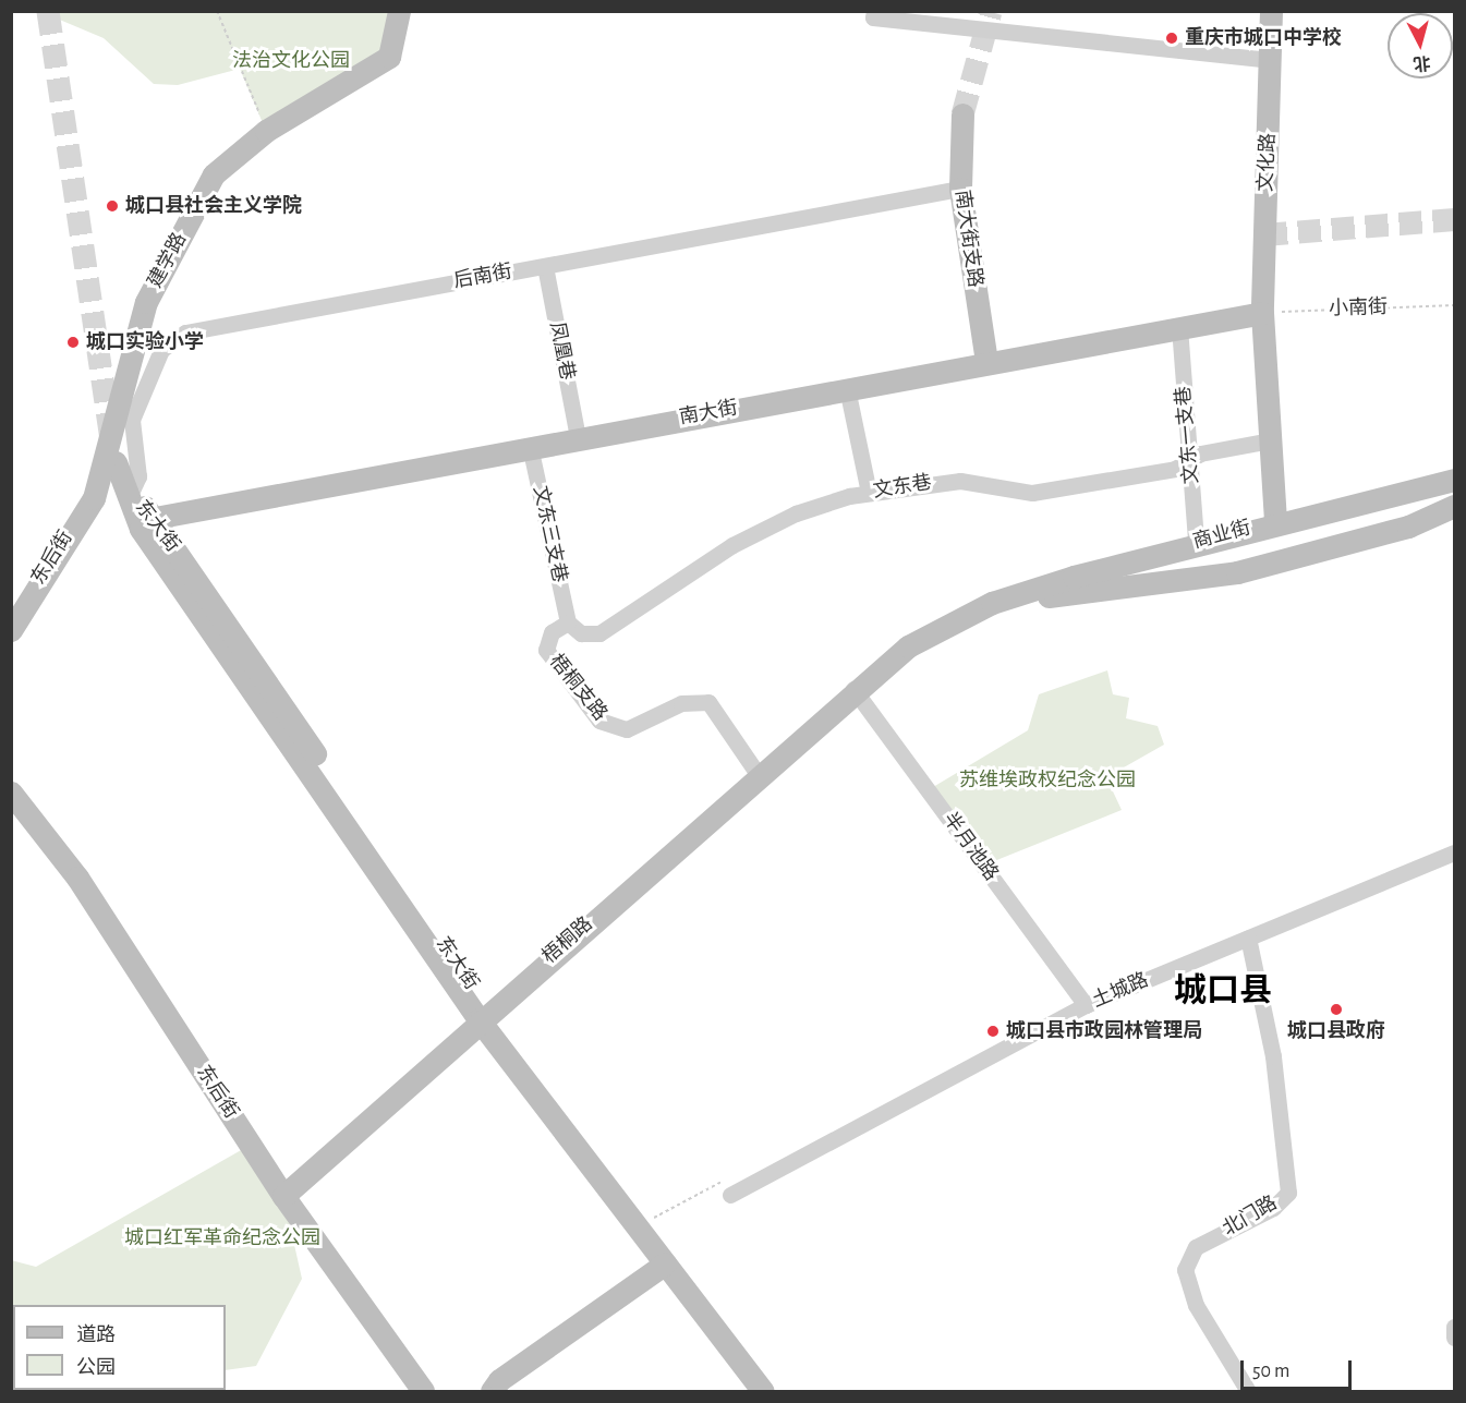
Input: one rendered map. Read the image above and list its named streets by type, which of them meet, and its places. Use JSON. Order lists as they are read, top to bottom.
{
  "streets": {
    "street": [
      "文化路",
      "南大街支路",
      "建学路",
      "后南街",
      "凤凰巷",
      "南大街",
      "文东一支巷",
      "文东巷",
      "东大街",
      "文东三支巷",
      "商业街",
      "东后街",
      "梧桐支路",
      "半月池路",
      "梧桐路",
      "土城路",
      "北门路"
    ],
    "path": ["小南街"]
  },
  "crossings": [
    ["文化路", "小南街"],
    ["文化路", "南大街"],
    ["文化路", "文东巷"],
    ["文化路", "商业街"],
    ["南大街支路", "后南街"],
    ["南大街支路", "南大街"],
    ["建学路", "东后街"],
    ["后南街", "凤凰巷"],
    ["后南街", "东大街"],
    ["小南街", "南大街"],
    ["凤凰巷", "南大街"],
    ["南大街", "文东一支巷"],
    ["南大街", "东大街"],
    ["南大街", "文东三支巷"],
    ["文东一支巷", "文东巷"],
    ["文东一支巷", "商业街"],
    ["文东巷", "文东三支巷"],
    ["文东巷", "梧桐支路"],
    ["东大街", "梧桐路"],
    ["文东三支巷", "梧桐支路"],
    ["商业街", "半月池路"],
    ["商业街", "梧桐路"],
    ["东后街", "梧桐路"],
    ["梧桐支路", "梧桐路"],
    ["半月池路", "梧桐路"],
    ["半月池路", "土城路"],
    ["土城路", "北门路"]
  ],
  "districts": ["城口县"],
  "parks": ["法治文化公园", "苏维埃政权纪念公园", "城口红军革命纪念公园"],
  "places": [
    "重庆市城口中学校",
    "城口县社会主义学院",
    "城口实验小学",
    "城口县政府",
    "城口县市政园林管理局"
  ],
  "legend": ["道路", "公园"],
  "scale_bar": "50 m",
  "north": "bottom"
}
